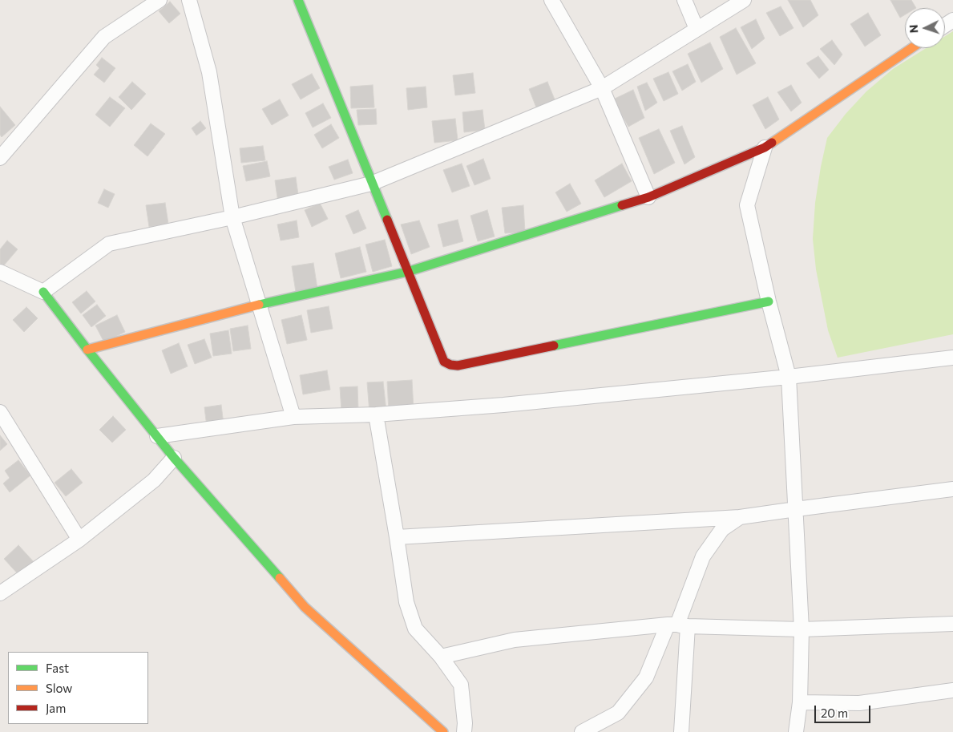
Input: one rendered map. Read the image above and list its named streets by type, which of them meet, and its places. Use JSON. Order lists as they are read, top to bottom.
{
  "legend": ["Fast", "Slow", "Jam"],
  "scale_bar": "20 m",
  "north": "left"
}
